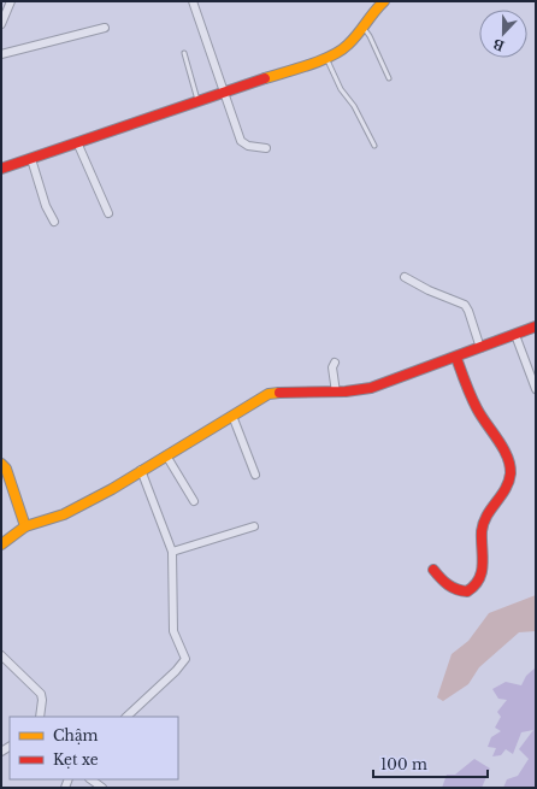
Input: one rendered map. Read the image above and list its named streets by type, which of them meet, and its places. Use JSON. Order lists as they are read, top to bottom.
{
  "legend": ["Chậm", "Kẹt xe"],
  "scale_bar": "100 m",
  "north": "bottom"
}
